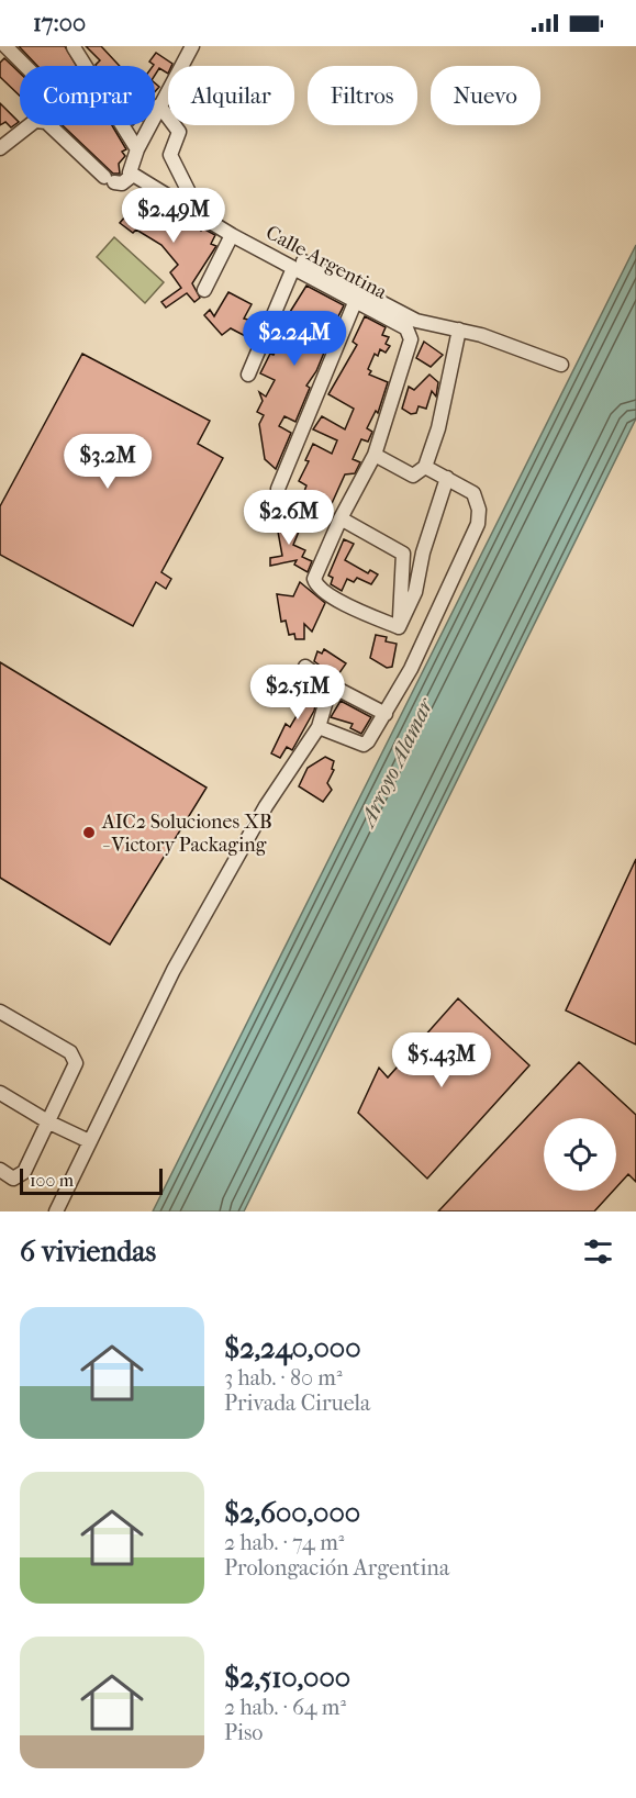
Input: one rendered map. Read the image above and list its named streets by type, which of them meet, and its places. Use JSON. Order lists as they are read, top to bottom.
{
  "streets": {
    "street": ["Calle Argentina"]
  },
  "water": ["Arroyo Alamar"],
  "places": ["AIC2 Soluciones XB - Victory Packaging"],
  "scale_bar": "100 m",
  "page": {
    "status": "17:00",
    "chip": [
      "Comprar",
      "Alquilar",
      "Filtros",
      "Nuevo"
    ],
    "price": [
      "$2.49M",
      "$2.24M",
      "$3.2M",
      "$2.6M",
      "$2.51M",
      "$5.43M"
    ],
    "scale": "100 m",
    "heading": "6 viviendas",
    "list": [
      {
        "name": "$2,240,000",
        "note": "3 hab. · 80 m² · Privada Ciruela"
      },
      {
        "name": "$2,600,000",
        "note": "2 hab. · 74 m² · Prolongación Argentina"
      },
      {
        "name": "$2,510,000",
        "note": "2 hab. · 64 m² · Piso"
      }
    ]
  }
}
